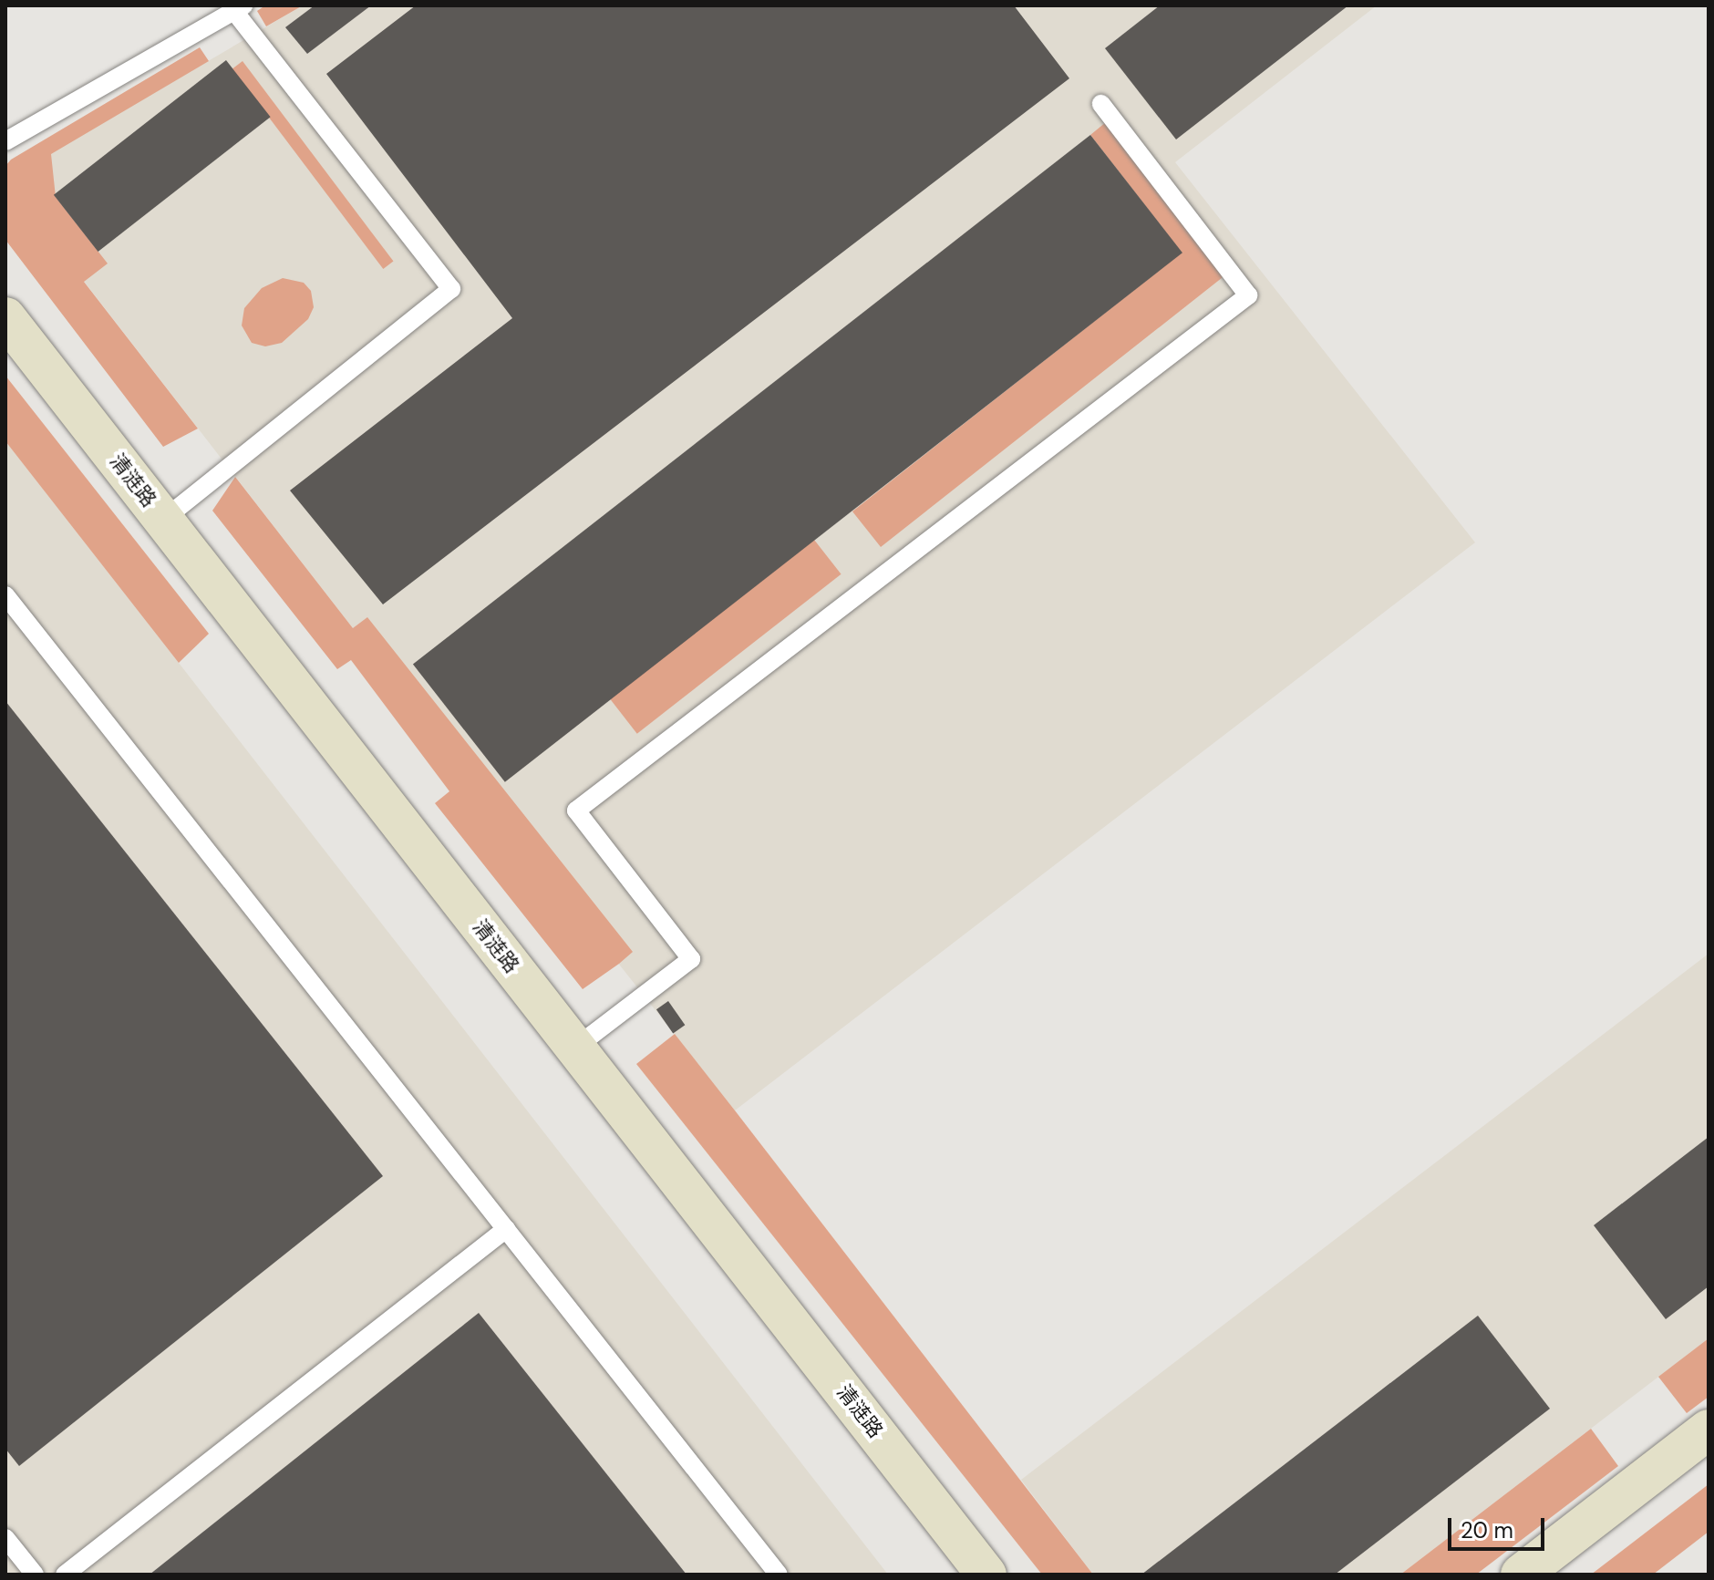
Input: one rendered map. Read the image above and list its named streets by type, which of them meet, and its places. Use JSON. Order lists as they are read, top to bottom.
{
  "streets": {
    "street": ["清涟路"]
  },
  "scale_bar": "20 m"
}
